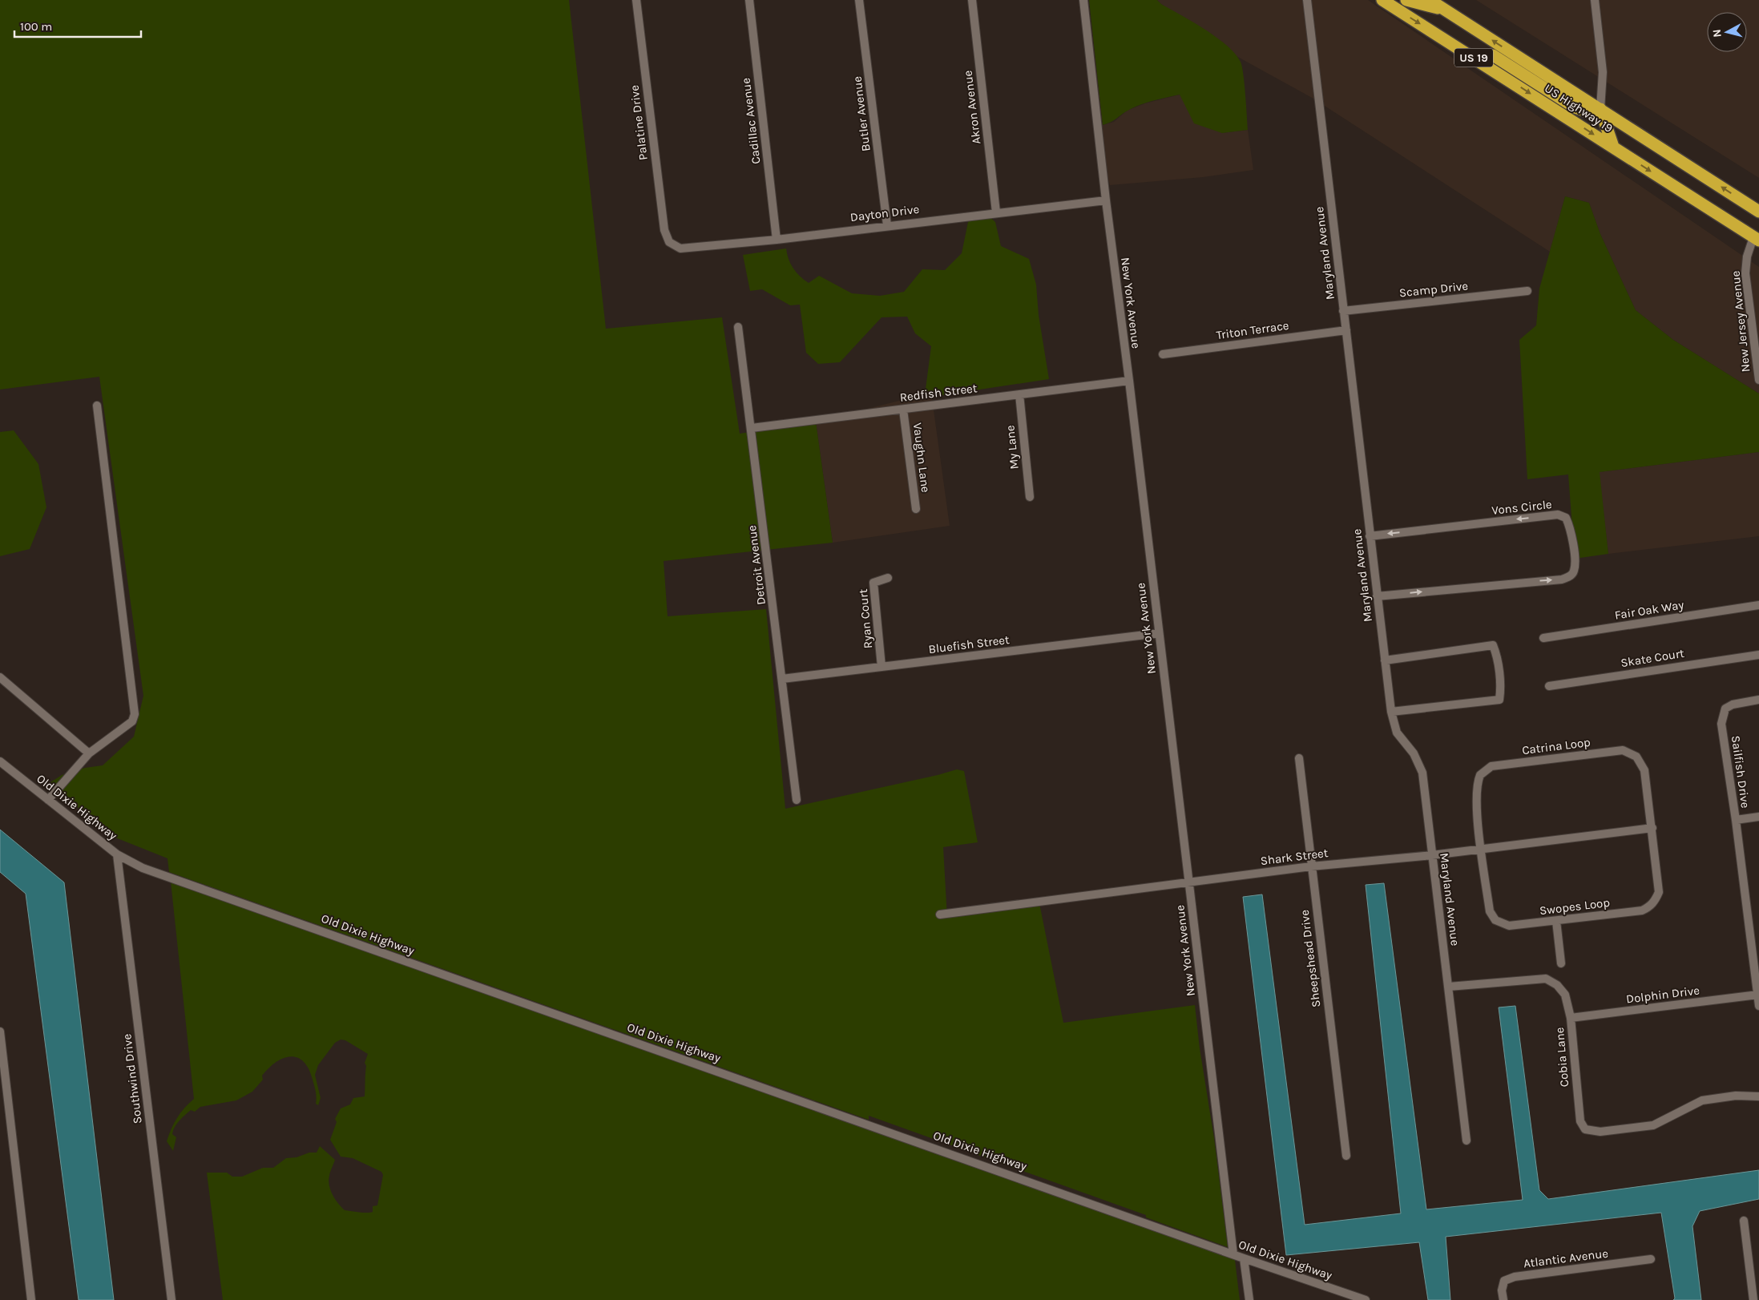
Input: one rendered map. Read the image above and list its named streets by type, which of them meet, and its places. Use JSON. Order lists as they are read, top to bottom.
{
  "streets": {
    "highway": ["US 19", "US Highway 19"],
    "street": [
      "Akron Avenue",
      "Butler Avenue",
      "Cadillac Avenue",
      "Palatine Drive",
      "Dayton Drive",
      "Maryland Avenue",
      "Scamp Drive",
      "New York Avenue",
      "New Jersey Avenue",
      "Triton Terrace",
      "Redfish Street",
      "My Lane",
      "Vaughn Lane",
      "Vons Circle",
      "Detroit Avenue",
      "Fair Oak Way",
      "Ryan Court",
      "Bluefish Street",
      "Skate Court",
      "Catrina Loop",
      "Sailfish Drive",
      "Old Dixie Highway",
      "Shark Street",
      "Swopes Loop",
      "Sheepshead Drive",
      "Dolphin Drive",
      "Cobia Lane",
      "Southwind Drive",
      "Atlantic Avenue"
    ]
  },
  "crossings": [
    ["Akron Avenue", "Dayton Drive"],
    ["US Highway 19", "New Jersey Avenue"],
    ["Butler Avenue", "Dayton Drive"],
    ["Cadillac Avenue", "Dayton Drive"],
    ["Palatine Drive", "Dayton Drive"],
    ["Dayton Drive", "New York Avenue"],
    ["Maryland Avenue", "Scamp Drive"],
    ["Maryland Avenue", "Triton Terrace"],
    ["Maryland Avenue", "Vons Circle"],
    ["Maryland Avenue", "Shark Street"],
    ["Maryland Avenue", "Cobia Lane"],
    ["New York Avenue", "Redfish Street"],
    ["New York Avenue", "Bluefish Street"],
    ["New York Avenue", "Old Dixie Highway"],
    ["New York Avenue", "Shark Street"],
    ["Redfish Street", "My Lane"],
    ["Redfish Street", "Vaughn Lane"],
    ["Redfish Street", "Detroit Avenue"],
    ["Detroit Avenue", "Bluefish Street"],
    ["Ryan Court", "Bluefish Street"],
    ["Catrina Loop", "Shark Street"],
    ["Catrina Loop", "Swopes Loop"],
    ["Sailfish Drive", "Dolphin Drive"],
    ["Old Dixie Highway", "Southwind Drive"],
    ["Shark Street", "Swopes Loop"],
    ["Shark Street", "Sheepshead Drive"],
    ["Dolphin Drive", "Cobia Lane"]
  ],
  "scale_bar": "100 m",
  "north": "left"
}
